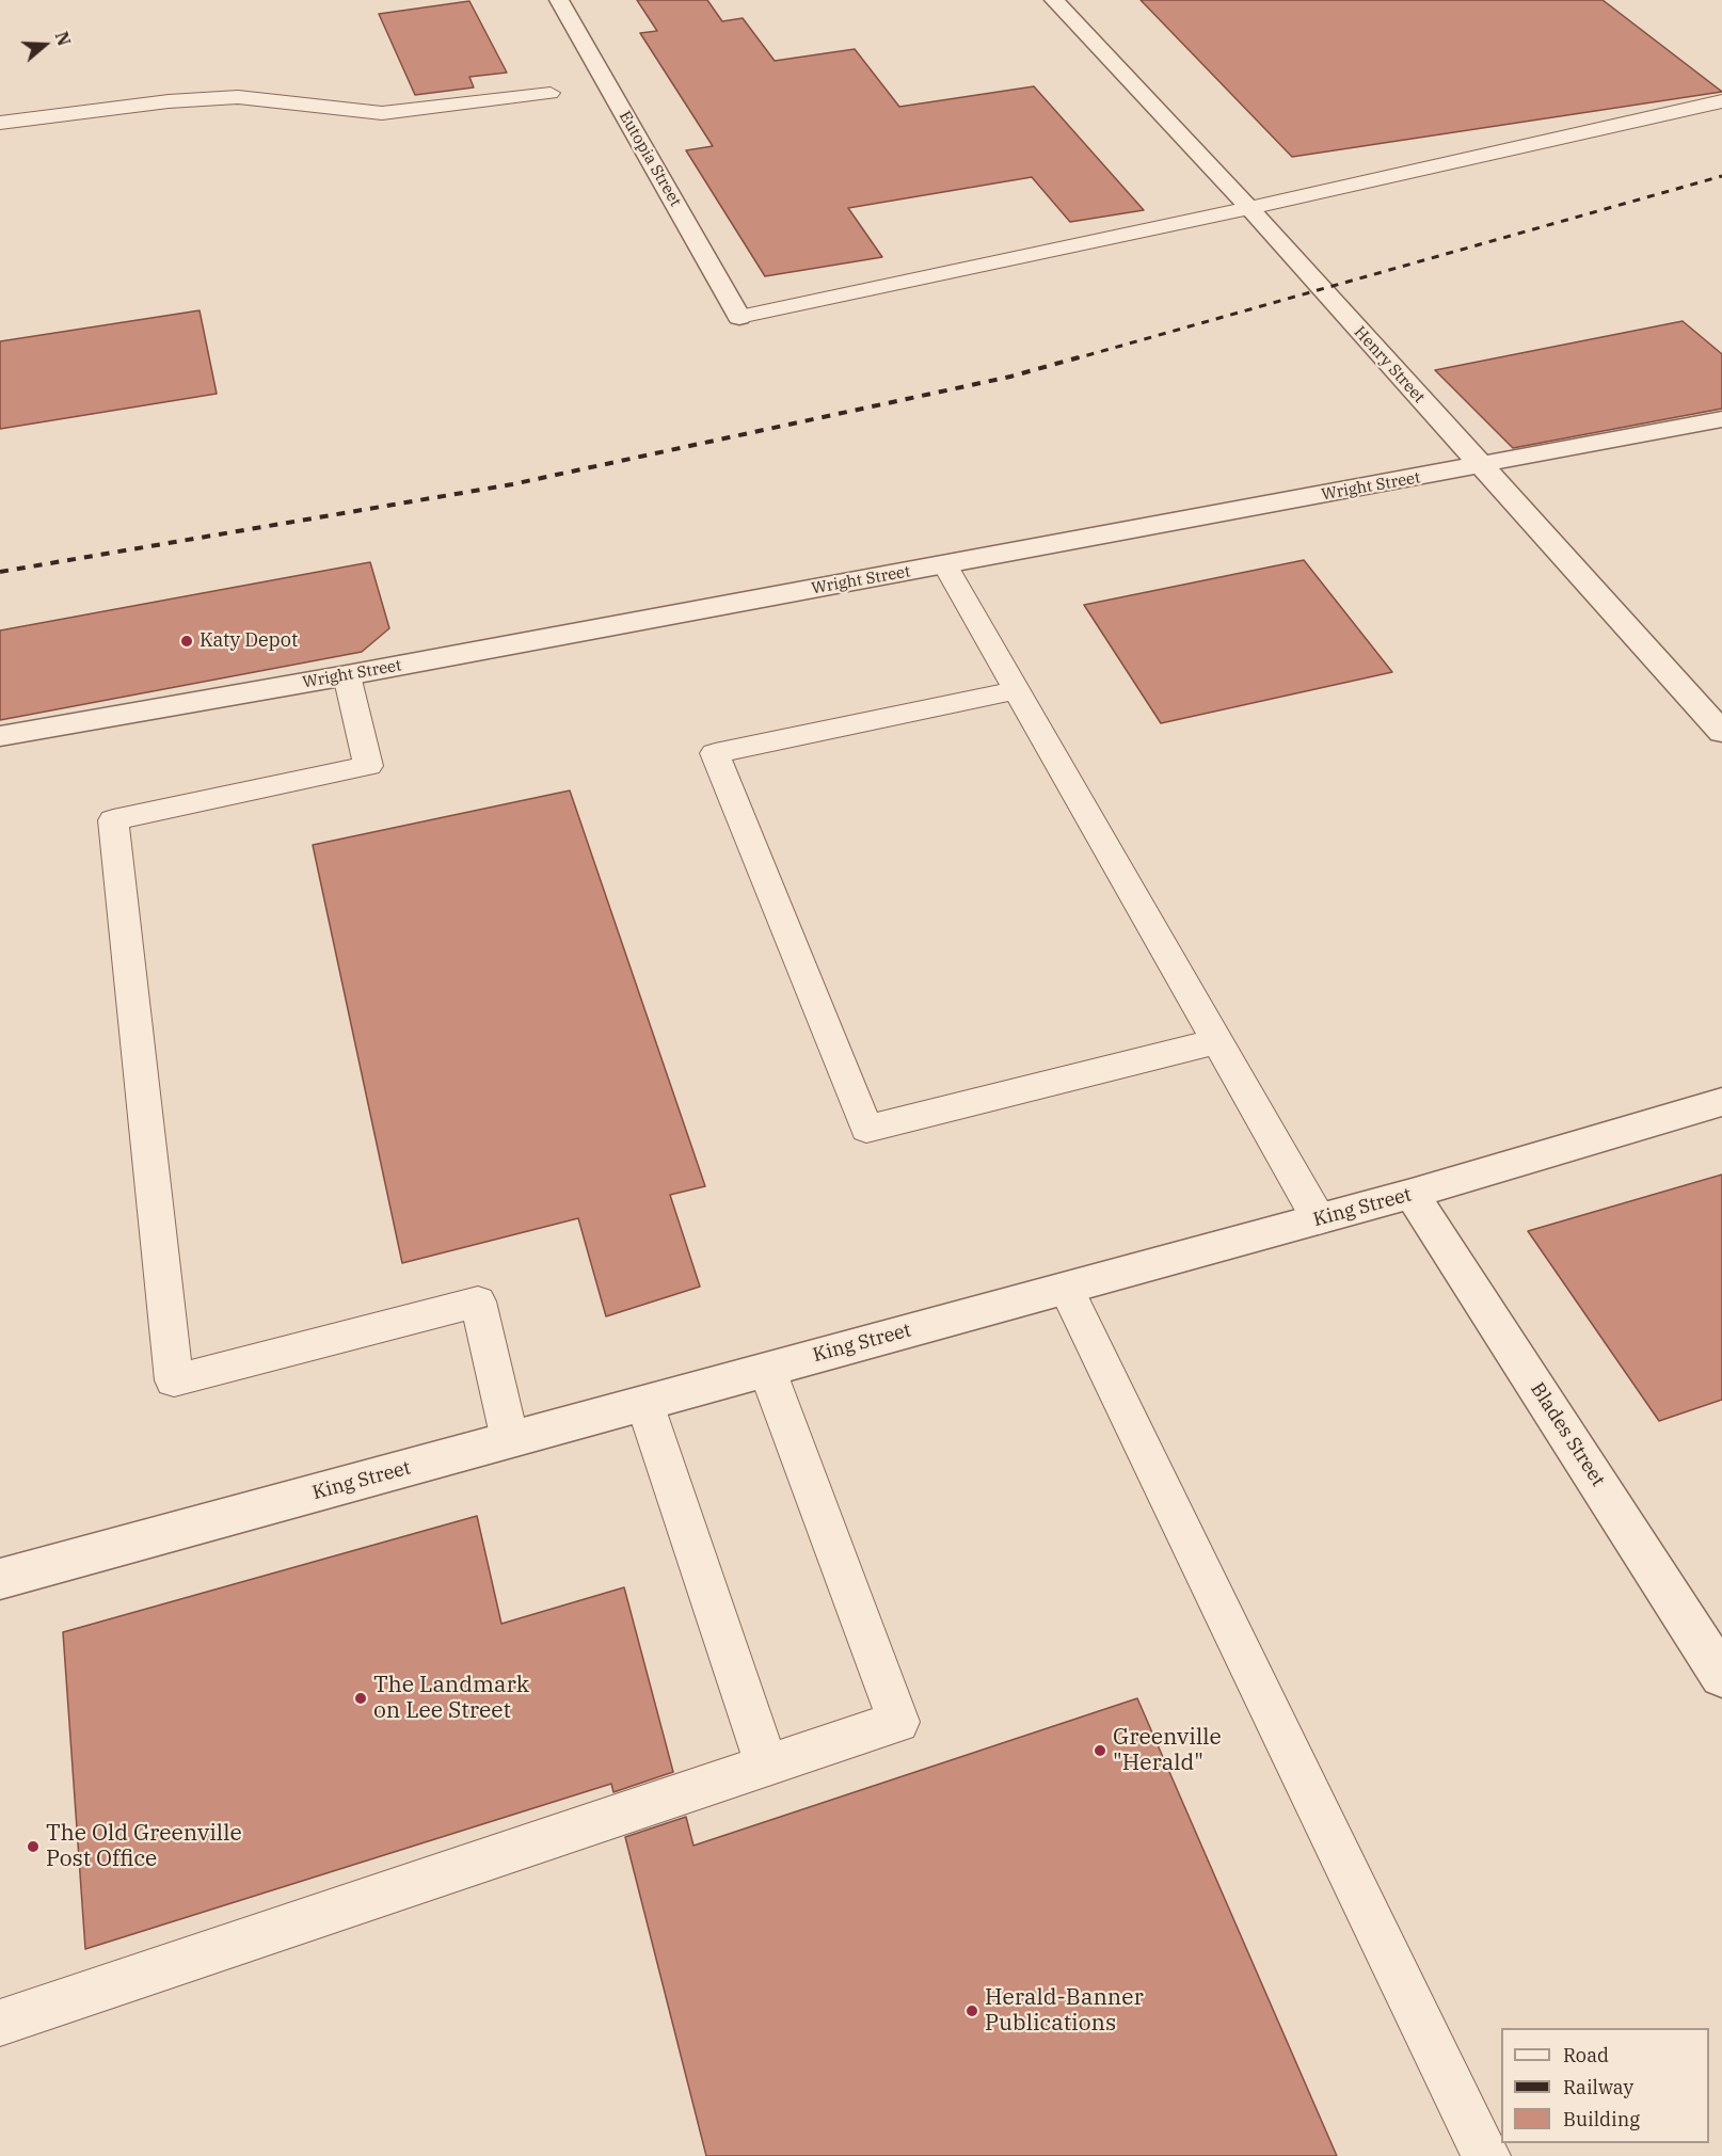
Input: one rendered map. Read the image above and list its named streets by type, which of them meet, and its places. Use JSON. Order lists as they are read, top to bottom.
{
  "streets": {
    "street": [
      "Eutopia Street",
      "Henry Street",
      "Wright Street",
      "King Street",
      "Blades Street"
    ]
  },
  "crossings": [
    ["Henry Street", "Wright Street"],
    ["King Street", "Blades Street"]
  ],
  "places": [
    "Katy Depot",
    "The Landmark on Lee Street",
    "Greenville \"Herald\"",
    "The Old Greenville Post Office",
    "Herald-Banner Publications"
  ],
  "legend": ["Road", "Railway", "Building"],
  "north": "right"
}
